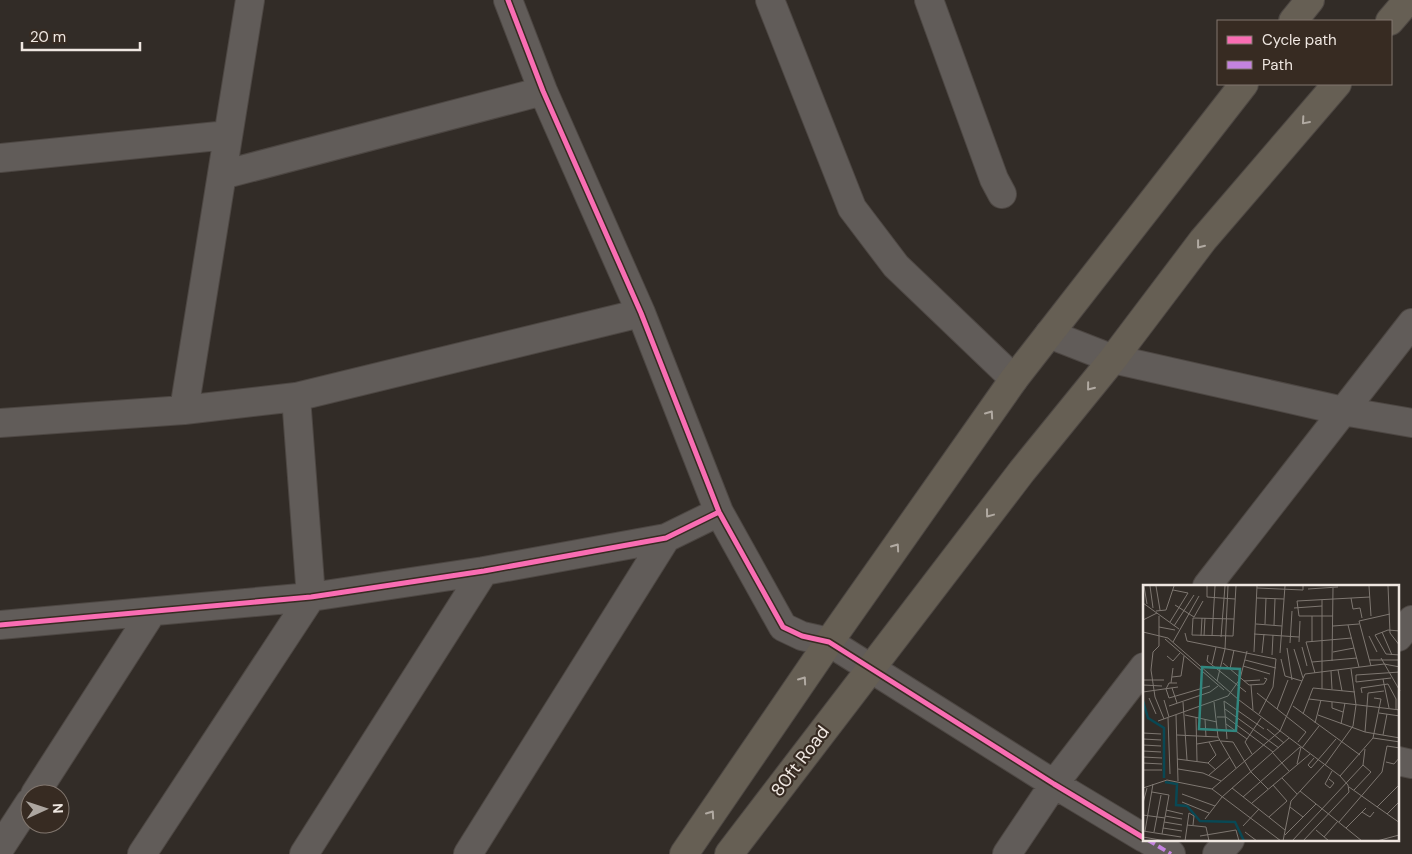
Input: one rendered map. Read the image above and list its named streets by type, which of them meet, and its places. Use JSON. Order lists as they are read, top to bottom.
{
  "streets": {
    "main road": ["80ft Road"]
  },
  "legend": ["Cycle path", "Path"],
  "scale_bar": "20 m",
  "north": "right"
}
